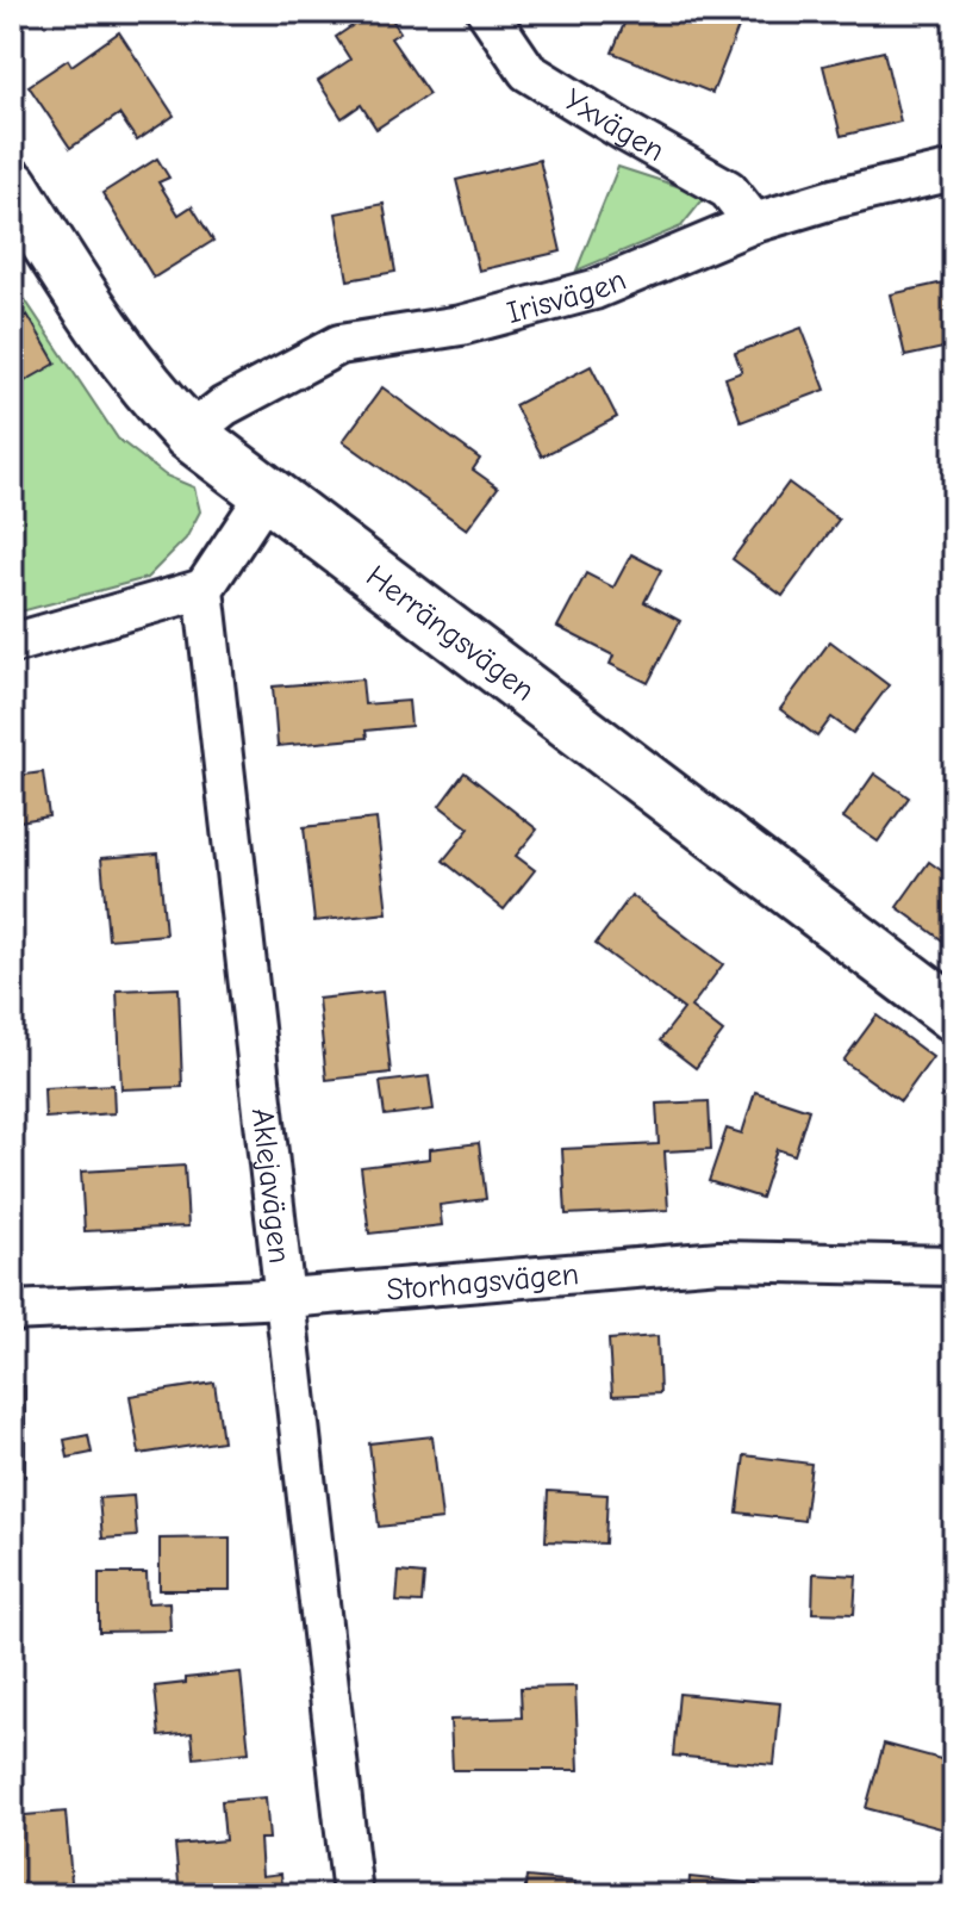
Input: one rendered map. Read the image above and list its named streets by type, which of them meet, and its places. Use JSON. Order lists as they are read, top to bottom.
{
  "streets": {
    "street": [
      "Yxvägen",
      "Irisvägen",
      "Herrängsvägen",
      "Aklejavägen",
      "Storhagsvägen"
    ]
  },
  "crossings": [
    ["Yxvägen", "Irisvägen"],
    ["Irisvägen", "Herrängsvägen"],
    ["Aklejavägen", "Storhagsvägen"]
  ]
}
